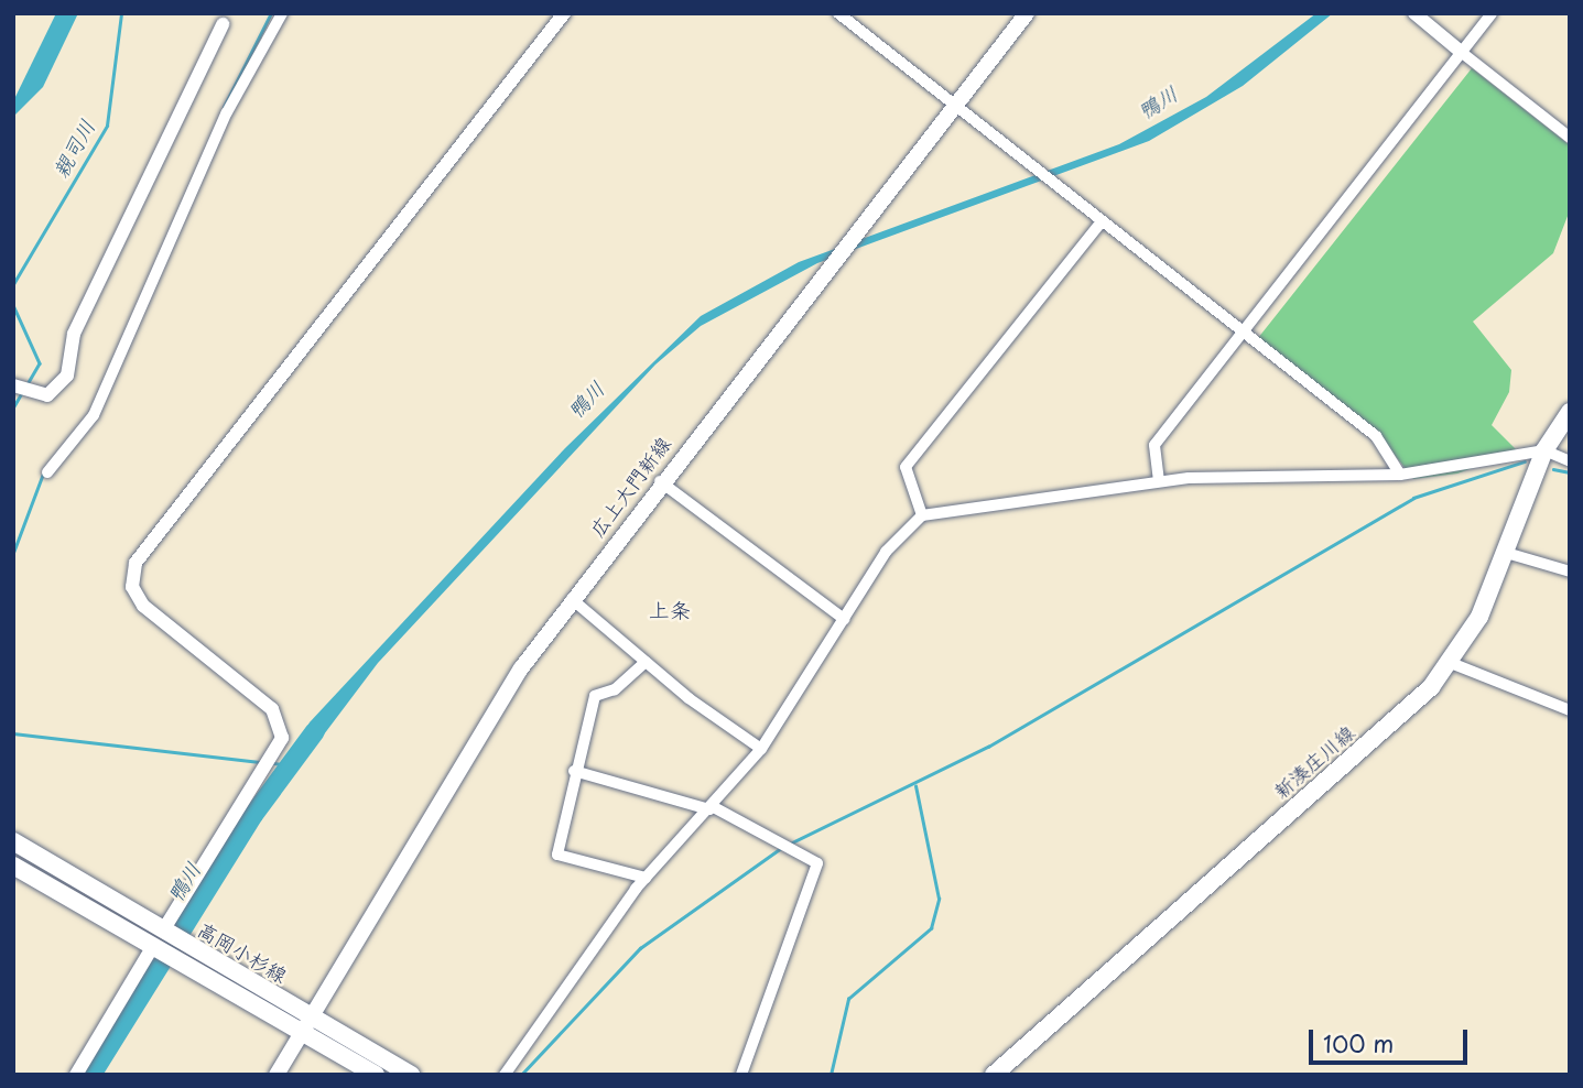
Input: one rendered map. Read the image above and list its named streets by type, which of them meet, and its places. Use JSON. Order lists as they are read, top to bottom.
{
  "streets": {
    "main road": ["広上大門新線", "新湊庄川線", "高岡小杉線"]
  },
  "crossings": [
    ["広上大門新線", "高岡小杉線"]
  ],
  "districts": ["上条"],
  "water": ["鴨川", "親司川"],
  "scale_bar": "100 m"
}
